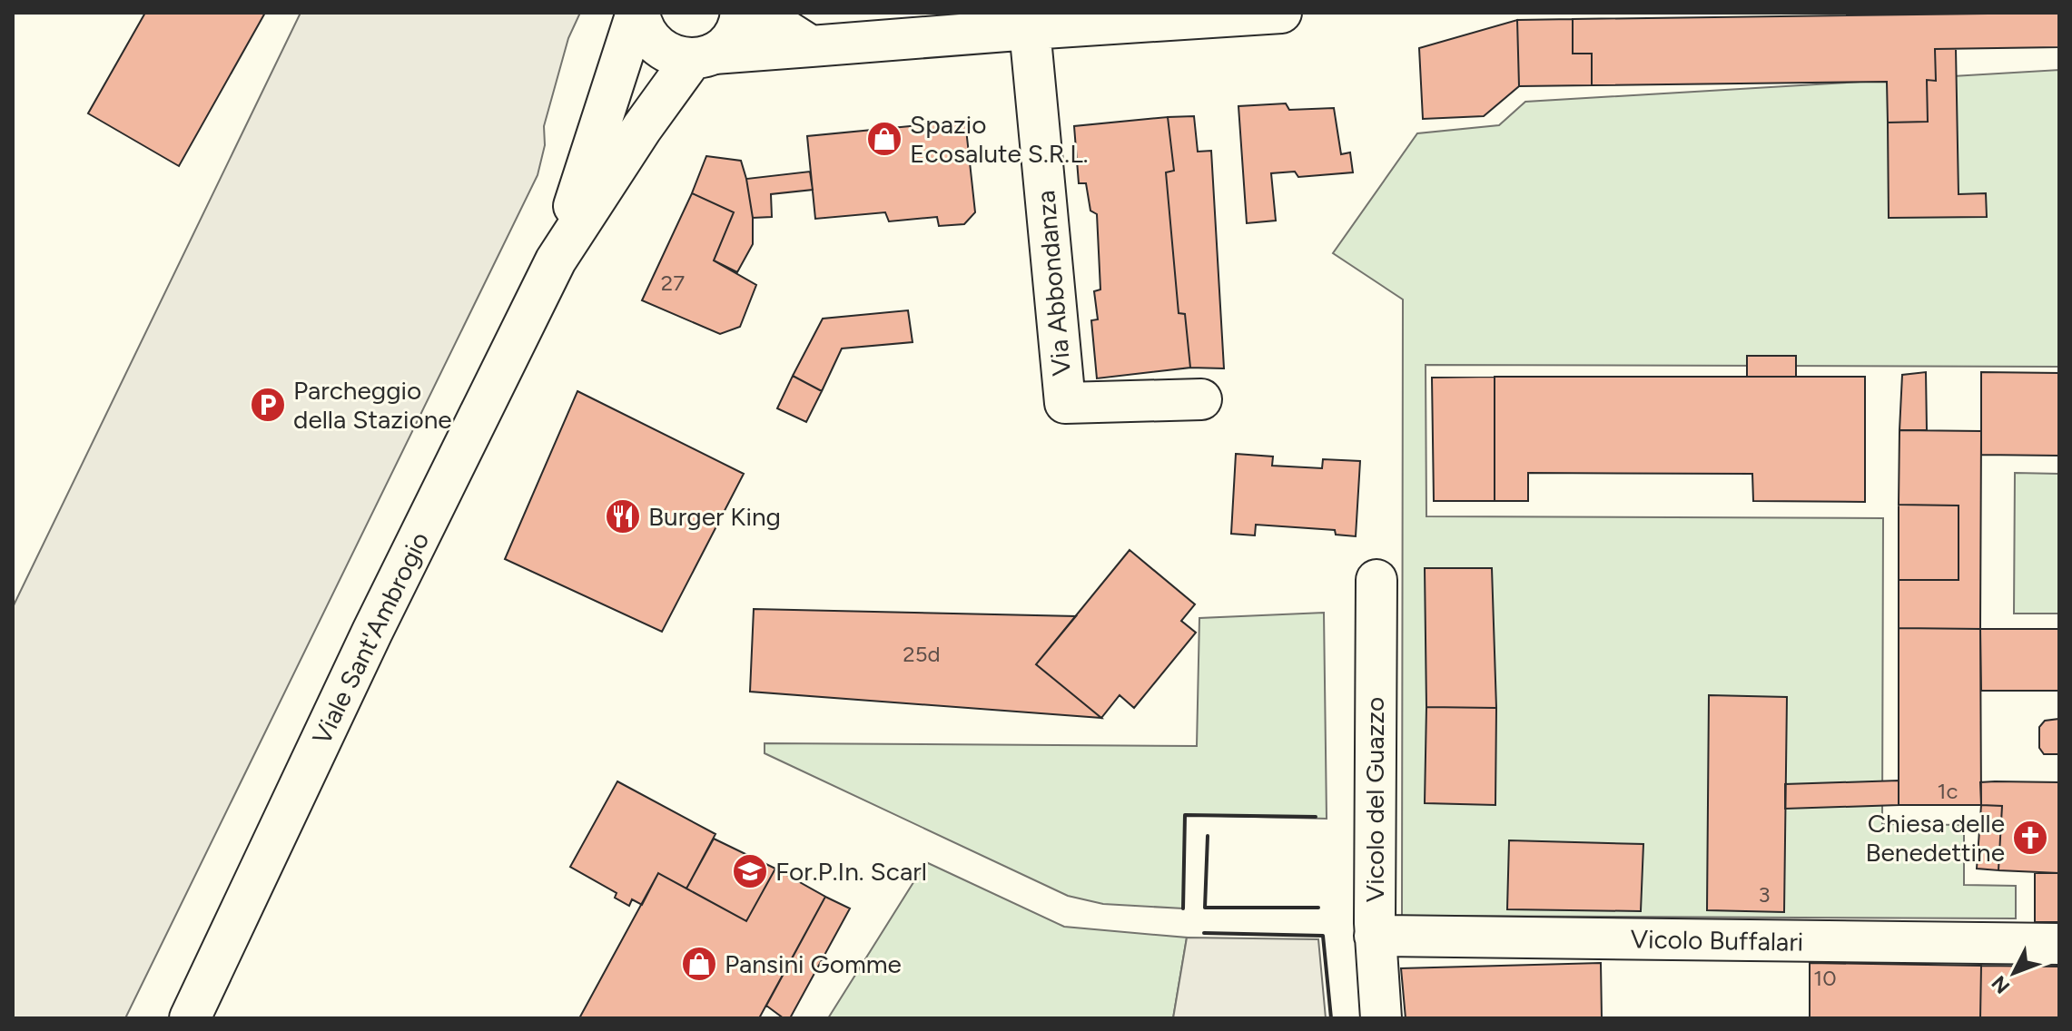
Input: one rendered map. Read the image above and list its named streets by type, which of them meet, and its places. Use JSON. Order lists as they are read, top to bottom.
{
  "streets": {
    "street": [
      "Via Abbondanza",
      "Viale Sant'Ambrogio",
      "Vicolo del Guazzo",
      "Vicolo Buffalari"
    ]
  },
  "crossings": [
    ["Vicolo del Guazzo", "Vicolo Buffalari"]
  ],
  "places": {
    "shop": ["Spazio Ecosalute S.R.L.", "Pansini Gomme"],
    "parking": ["Parcheggio della Stazione"],
    "restaurant": ["Burger King"],
    "church": ["Chiesa delle Benedettine"],
    "school or university": ["For.P.In. Scarl"]
  },
  "house_numbers": [
    "27",
    "25d",
    "1c",
    "3",
    "10"
  ],
  "north": "bottom left"
}
